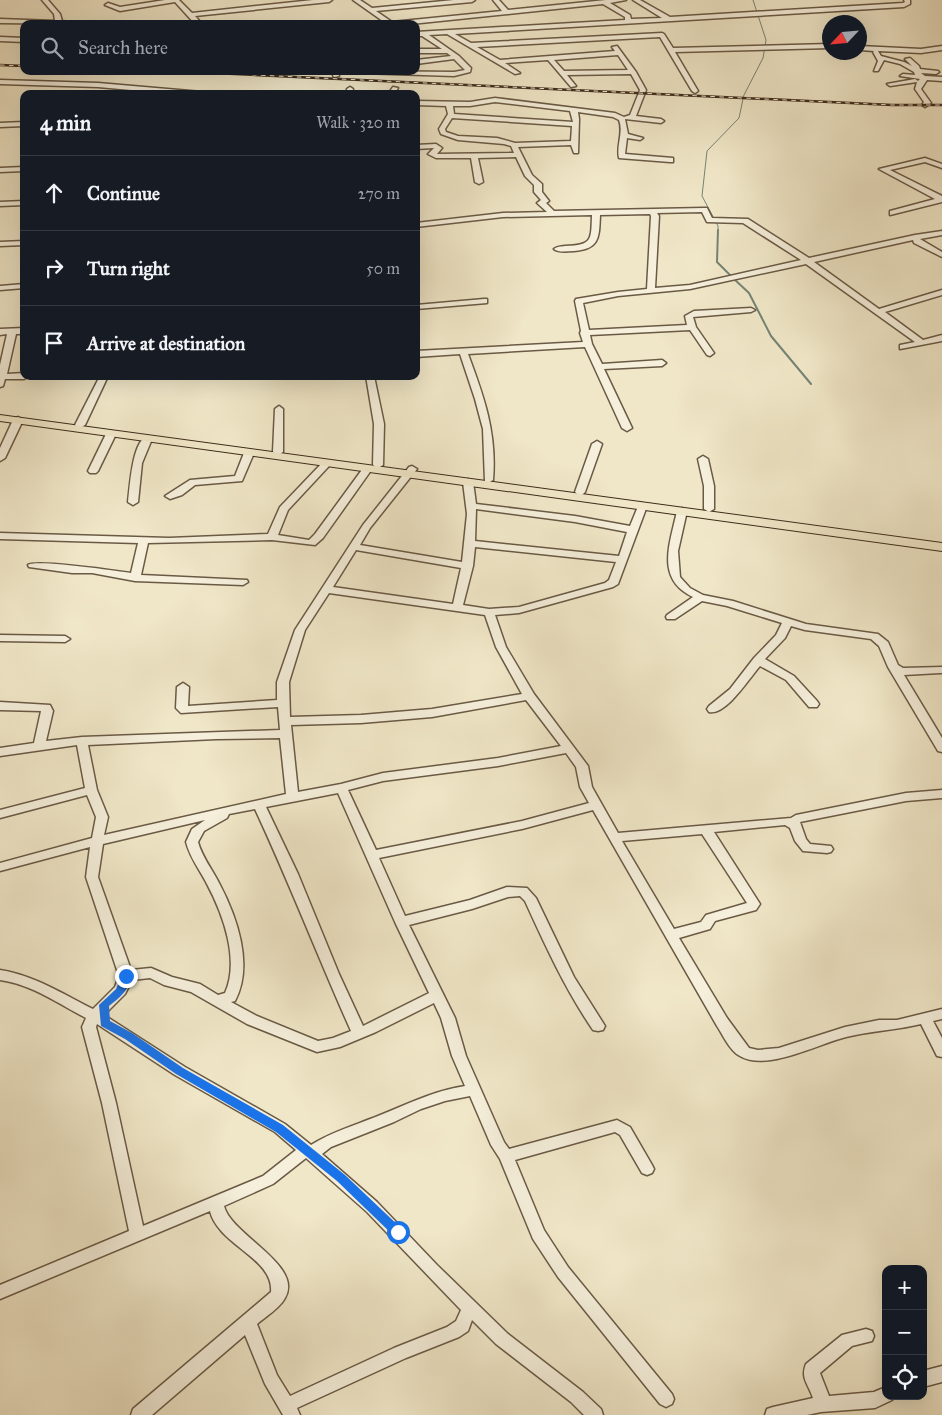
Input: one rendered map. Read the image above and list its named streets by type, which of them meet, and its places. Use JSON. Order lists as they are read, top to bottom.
{
  "north": "bottom left",
  "page": {
    "search": "Search here",
    "heading": ["4 min", "Walk · 320 m"],
    "list": [
      ["Continue", "270 m"],
      ["Turn right", "50 m"],
      "Arrive at destination"
    ],
    "map_buttons": ["+", "−"]
  }
}
